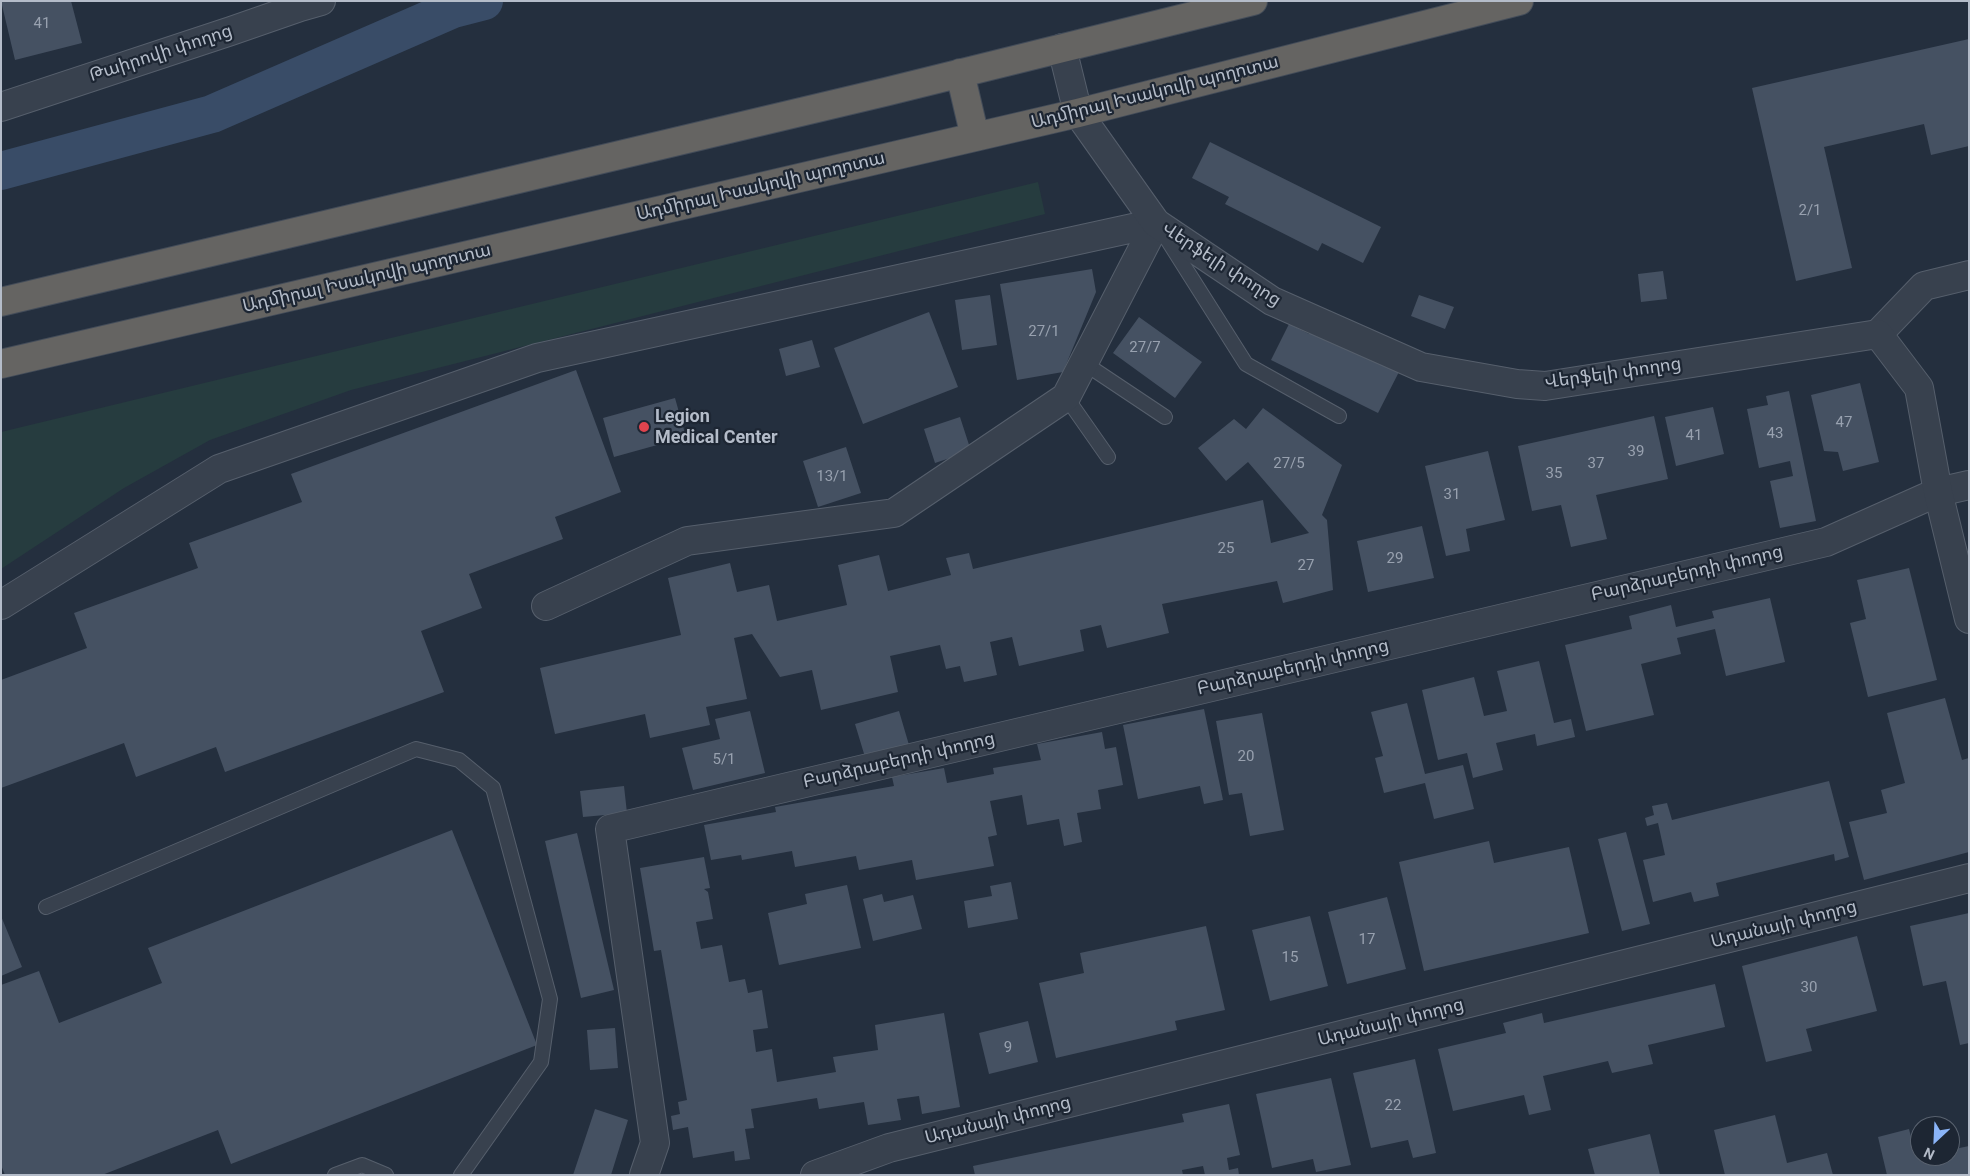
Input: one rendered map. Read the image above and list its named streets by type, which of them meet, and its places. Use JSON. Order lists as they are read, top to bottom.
{
  "streets": {
    "highway": ["Ադմիրալ Իսակովի պողոտա"],
    "street": [
      "Թաիրովի փողոց",
      "Վերֆելի փողոց",
      "Բարձրաբերդի փողոց",
      "Ադանայի փողոց"
    ]
  },
  "crossings": [
    ["Ադմիրալ Իսակովի պողոտա", "Վերֆելի փողոց"]
  ],
  "places": ["Legion Medical Center"],
  "house_numbers": [
    "41",
    "2/1",
    "27/1",
    "27/7",
    "47",
    "43",
    "41",
    "39",
    "27/5",
    "37",
    "35",
    "13/1",
    "31",
    "25",
    "29",
    "27",
    "20",
    "5/1",
    "17",
    "15",
    "30",
    "9",
    "22"
  ],
  "north": "bottom left"
}
